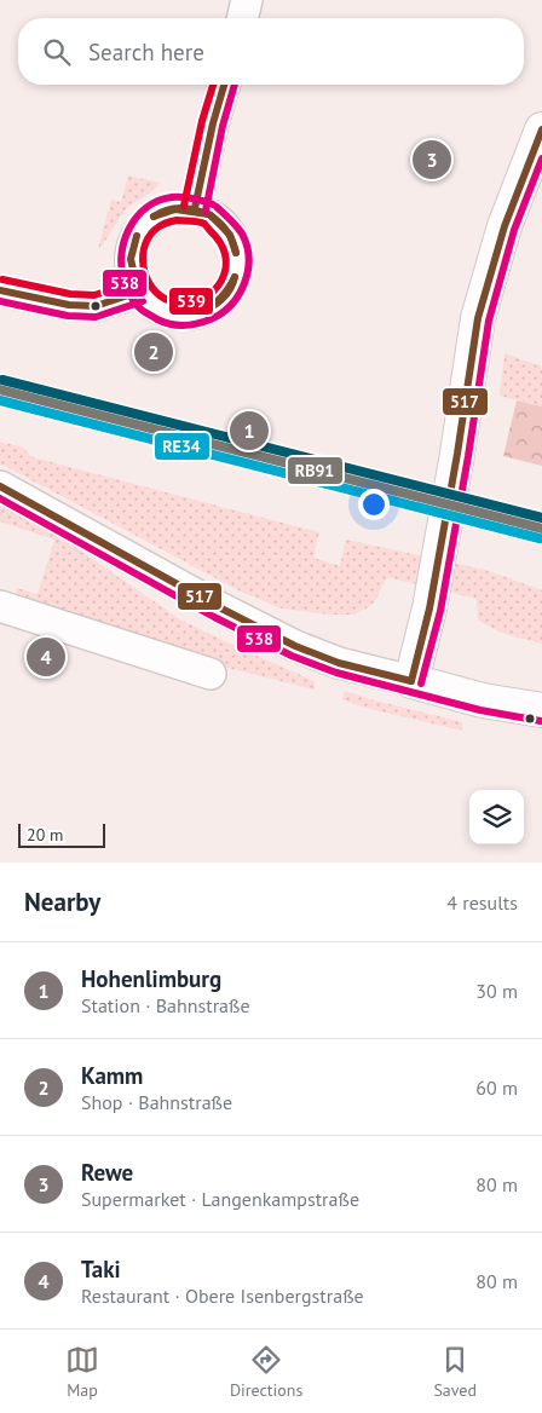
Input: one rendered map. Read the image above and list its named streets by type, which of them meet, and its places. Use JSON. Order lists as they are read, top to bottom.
{
  "lines": [
    "transit line 517",
    "transit line 538",
    "transit line 539",
    "transit line RB91",
    "transit line RE34"
  ],
  "scale_bar": "20 m",
  "page": {
    "search": "Search here",
    "pins": [
      "3",
      "2",
      "1",
      "4"
    ],
    "scale": "20 m",
    "heading": ["Nearby", "4 results"],
    "list": [
      {
        "mark": "1",
        "name": "Hohenlimburg",
        "note": "Station · Bahnstraße",
        "value": "30 m"
      },
      {
        "mark": "2",
        "name": "Kamm",
        "note": "Shop · Bahnstraße",
        "value": "60 m"
      },
      {
        "mark": "3",
        "name": "Rewe",
        "note": "Supermarket · Langenkampstraße",
        "value": "80 m"
      },
      {
        "mark": "4",
        "name": "Taki",
        "note": "Restaurant · Obere Isenbergstraße",
        "value": "80 m"
      }
    ],
    "nav": ["Map", "Directions", "Saved"]
  }
}
